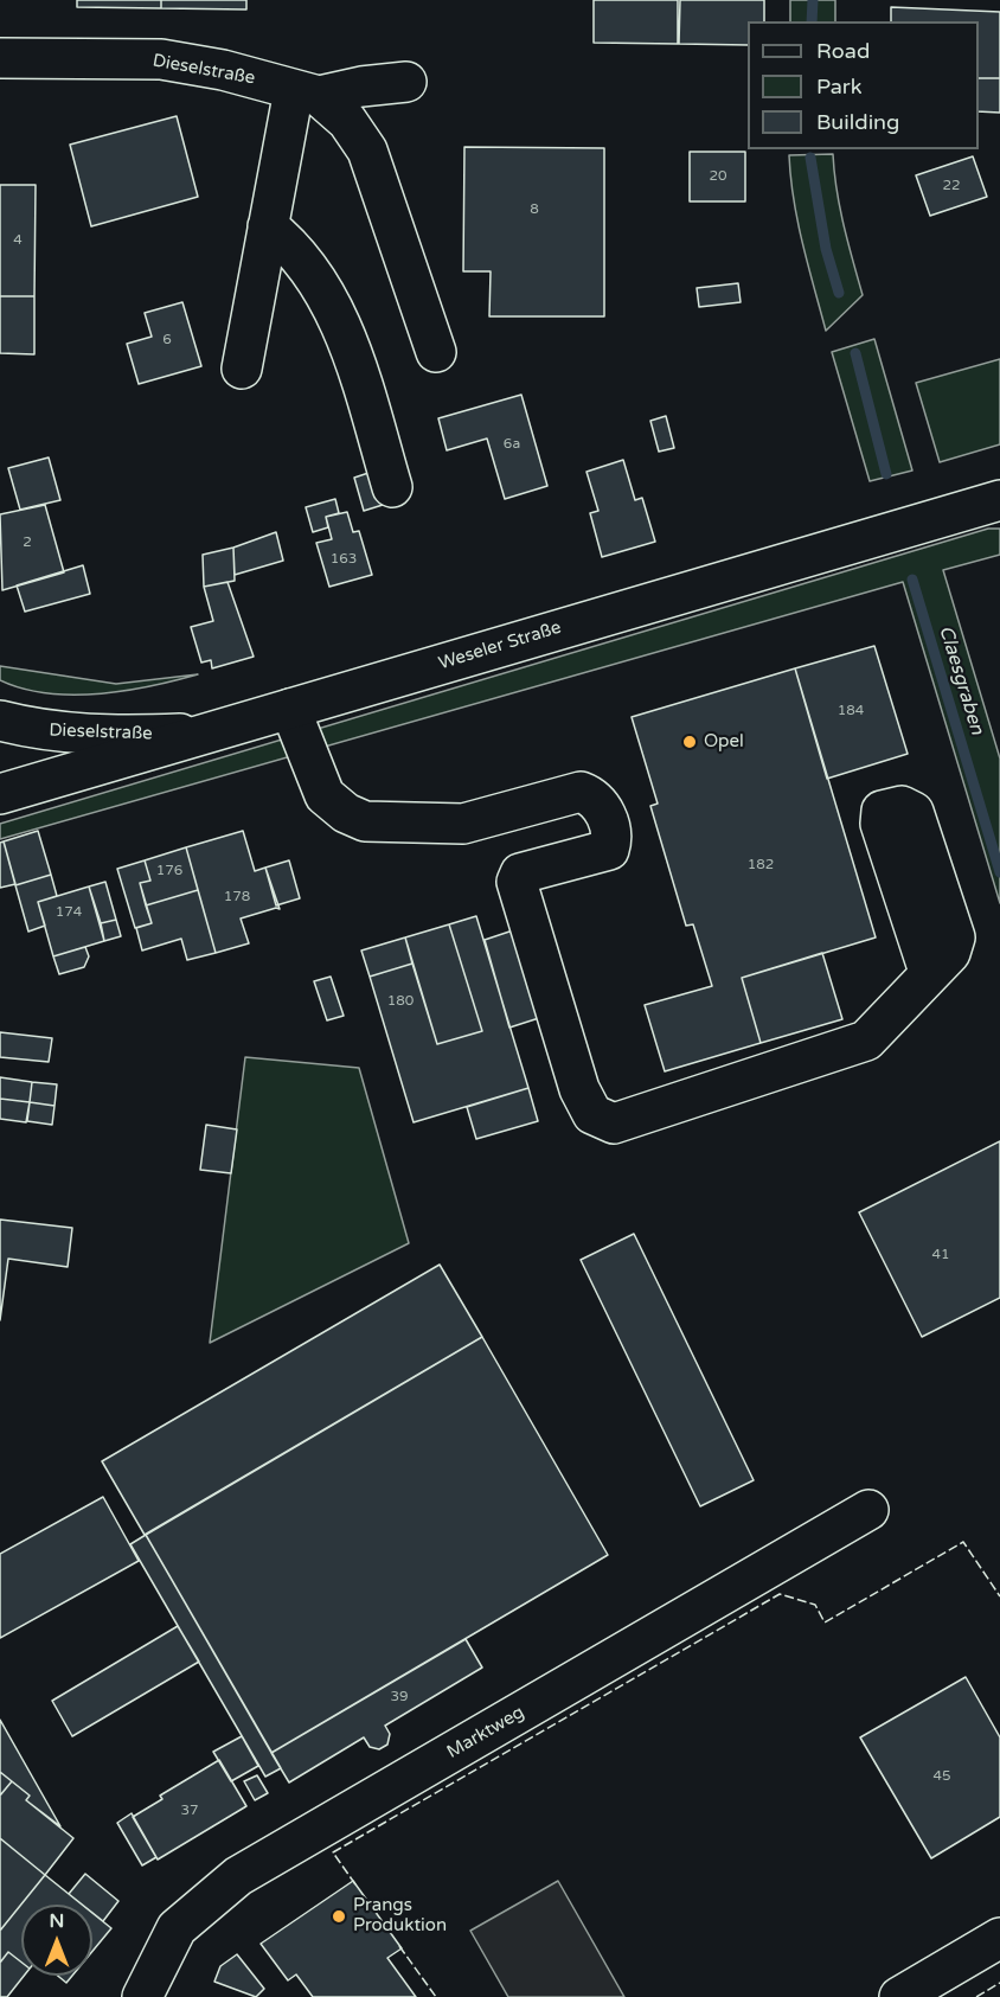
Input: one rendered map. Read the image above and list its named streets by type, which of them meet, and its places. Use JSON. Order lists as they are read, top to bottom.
{
  "streets": {
    "street": ["Dieselstraße", "Weseler Straße", "Marktweg"]
  },
  "crossings": [
    ["Dieselstraße", "Weseler Straße"]
  ],
  "water": ["Claesgraben"],
  "places": ["Opel", "Prangs Produktion"],
  "house_numbers": [
    "20",
    "22",
    "8",
    "4",
    "6",
    "6a",
    "2",
    "163",
    "184",
    "182",
    "176",
    "178",
    "174",
    "180",
    "41",
    "39",
    "45",
    "37"
  ],
  "legend": ["Road", "Park", "Building"],
  "north": "top"
}
